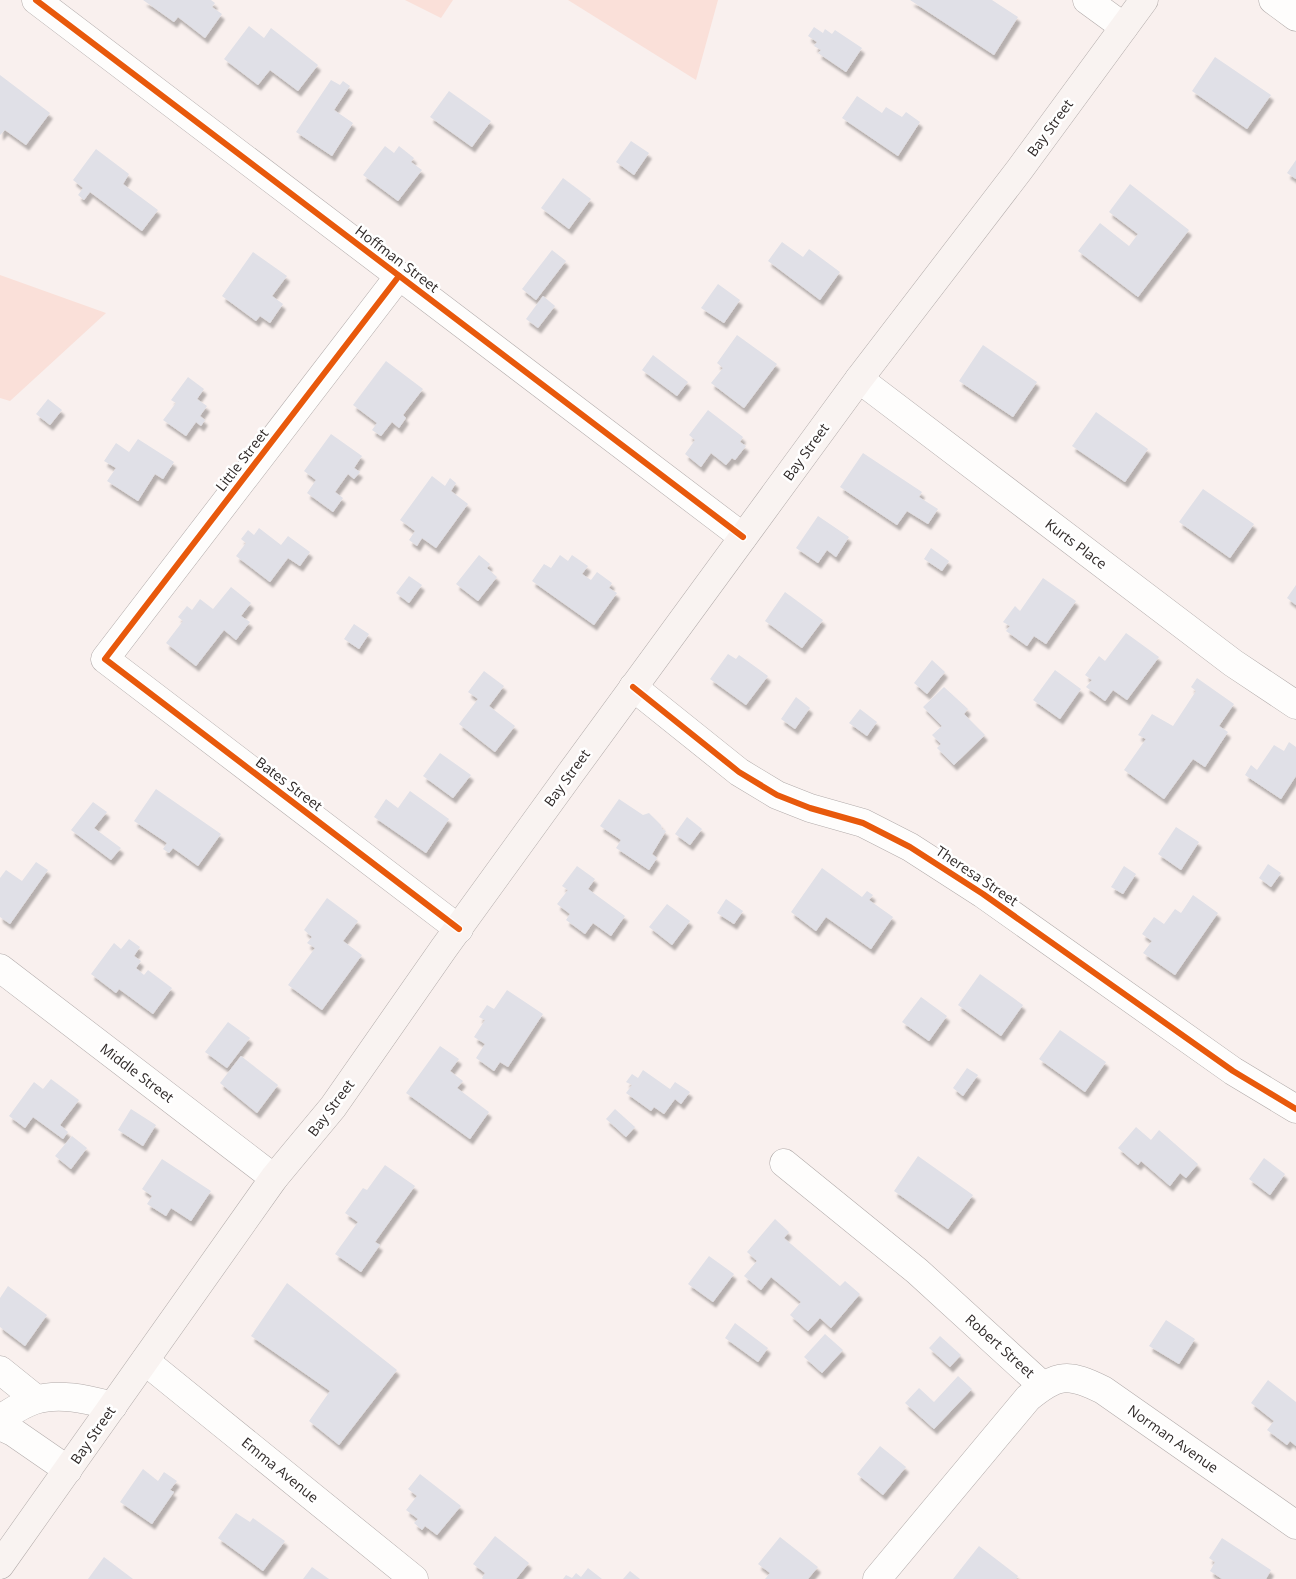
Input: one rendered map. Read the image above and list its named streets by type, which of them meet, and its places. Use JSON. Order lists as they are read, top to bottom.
{
  "streets": {
    "main road": ["Bay Street"],
    "street": [
      "Hoffman Street",
      "Little Street",
      "Kurts Place",
      "Bates Street",
      "Theresa Street",
      "Middle Street",
      "Robert Street",
      "Norman Avenue",
      "Emma Avenue"
    ]
  },
  "crossings": [
    ["Bay Street", "Hoffman Street"],
    ["Bay Street", "Kurts Place"],
    ["Bay Street", "Bates Street"],
    ["Bay Street", "Theresa Street"],
    ["Bay Street", "Middle Street"],
    ["Bay Street", "Emma Avenue"],
    ["Hoffman Street", "Little Street"],
    ["Little Street", "Bates Street"],
    ["Robert Street", "Norman Avenue"]
  ]
}
